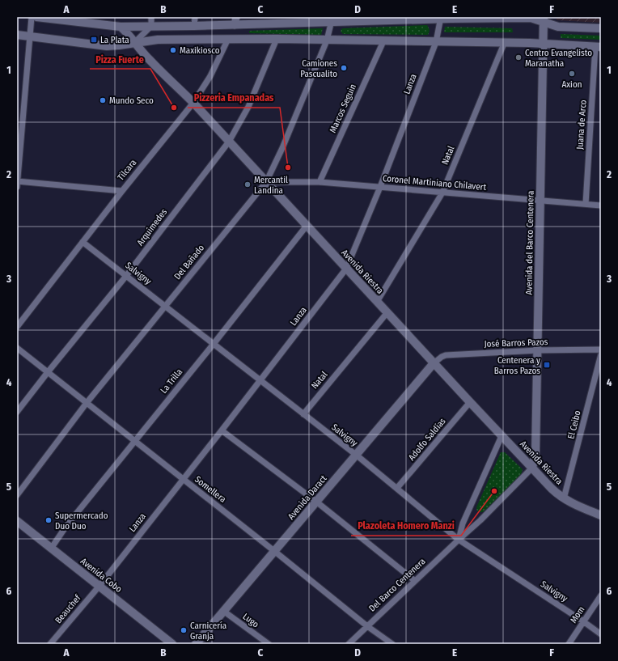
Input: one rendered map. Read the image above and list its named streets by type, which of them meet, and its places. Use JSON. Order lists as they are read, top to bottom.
{
  "streets": {
    "main road": [
      "Tilcara",
      "Avenida del Barco Centenera",
      "Avenida Riestra",
      "Avenida Daract",
      "Avenida Cobo"
    ],
    "street": [
      "Lanza",
      "Marcos Seguin",
      "Juana de Arco",
      "Natal",
      "Coronel Martiniano Chilavert",
      "Arquímedes",
      "Del Bañado",
      "Salvigny",
      "José Barros Pazos",
      "La Trilla",
      "El Ceibo",
      "Adolfo Saldías",
      "Somellera",
      "Del Barco Centenera",
      "Beauchef",
      "Mom",
      "Lugo"
    ]
  },
  "crossings": [
    ["Lanza", "Coronel Martiniano Chilavert"],
    ["Lanza", "Avenida Riestra"],
    ["Lanza", "Salvigny"],
    ["Lanza", "Somellera"],
    ["Lanza", "Avenida Cobo"],
    ["Lanza", "Beauchef"],
    ["Marcos Seguin", "Coronel Martiniano Chilavert"],
    ["Juana de Arco", "Coronel Martiniano Chilavert"],
    ["Natal", "Coronel Martiniano Chilavert"],
    ["Natal", "Avenida Riestra"],
    ["Natal", "Salvigny"],
    ["Tilcara", "Avenida Riestra"],
    ["Tilcara", "Salvigny"],
    ["Coronel Martiniano Chilavert", "Avenida del Barco Centenera"],
    ["Coronel Martiniano Chilavert", "Del Bañado"],
    ["Coronel Martiniano Chilavert", "Avenida Riestra"],
    ["Arquímedes", "Avenida Riestra"],
    ["Arquímedes", "Salvigny"],
    ["Arquímedes", "Somellera"],
    ["Avenida del Barco Centenera", "Avenida Riestra"],
    ["Avenida del Barco Centenera", "José Barros Pazos"],
    ["Avenida del Barco Centenera", "Del Barco Centenera"],
    ["Del Bañado", "Avenida Riestra"],
    ["Del Bañado", "Salvigny"],
    ["Del Bañado", "Somellera"],
    ["Avenida Riestra", "José Barros Pazos"],
    ["Avenida Riestra", "La Trilla"],
    ["Avenida Riestra", "El Ceibo"],
    ["Avenida Riestra", "Adolfo Saldías"],
    ["Avenida Riestra", "Avenida Daract"],
    ["Avenida Riestra", "Del Barco Centenera"],
    ["Salvigny", "La Trilla"],
    ["Salvigny", "Adolfo Saldías"],
    ["Salvigny", "Avenida Daract"],
    ["Salvigny", "Del Barco Centenera"],
    ["Salvigny", "Mom"],
    ["José Barros Pazos", "Avenida Daract"],
    ["La Trilla", "Somellera"],
    ["La Trilla", "Avenida Cobo"],
    ["Somellera", "Avenida Daract"],
    ["Somellera", "Del Barco Centenera"],
    ["Avenida Daract", "Lugo"],
    ["Avenida Cobo", "Beauchef"]
  ],
  "places": {
    "transit": ["La Plata", "Centenera y Barros Pazos"],
    "other": [
      "Maxikiosco",
      "Centro Evangelisto Maranatha",
      "Camiones Pascualito",
      "Axion",
      "Mundo Seco",
      "Pizza Fuerte",
      "Pizzeria Empanadas",
      "Mercantil Landina",
      "Plazoleta Homero Manzi",
      "Supermercado Duo Duo",
      "Carnicería Granja"
    ]
  },
  "grid": {
    "columns": [
      "A",
      "B",
      "C",
      "D",
      "E",
      "F"
    ],
    "rows": [
      "1",
      "2",
      "3",
      "4",
      "5",
      "6"
    ]
  }
}
